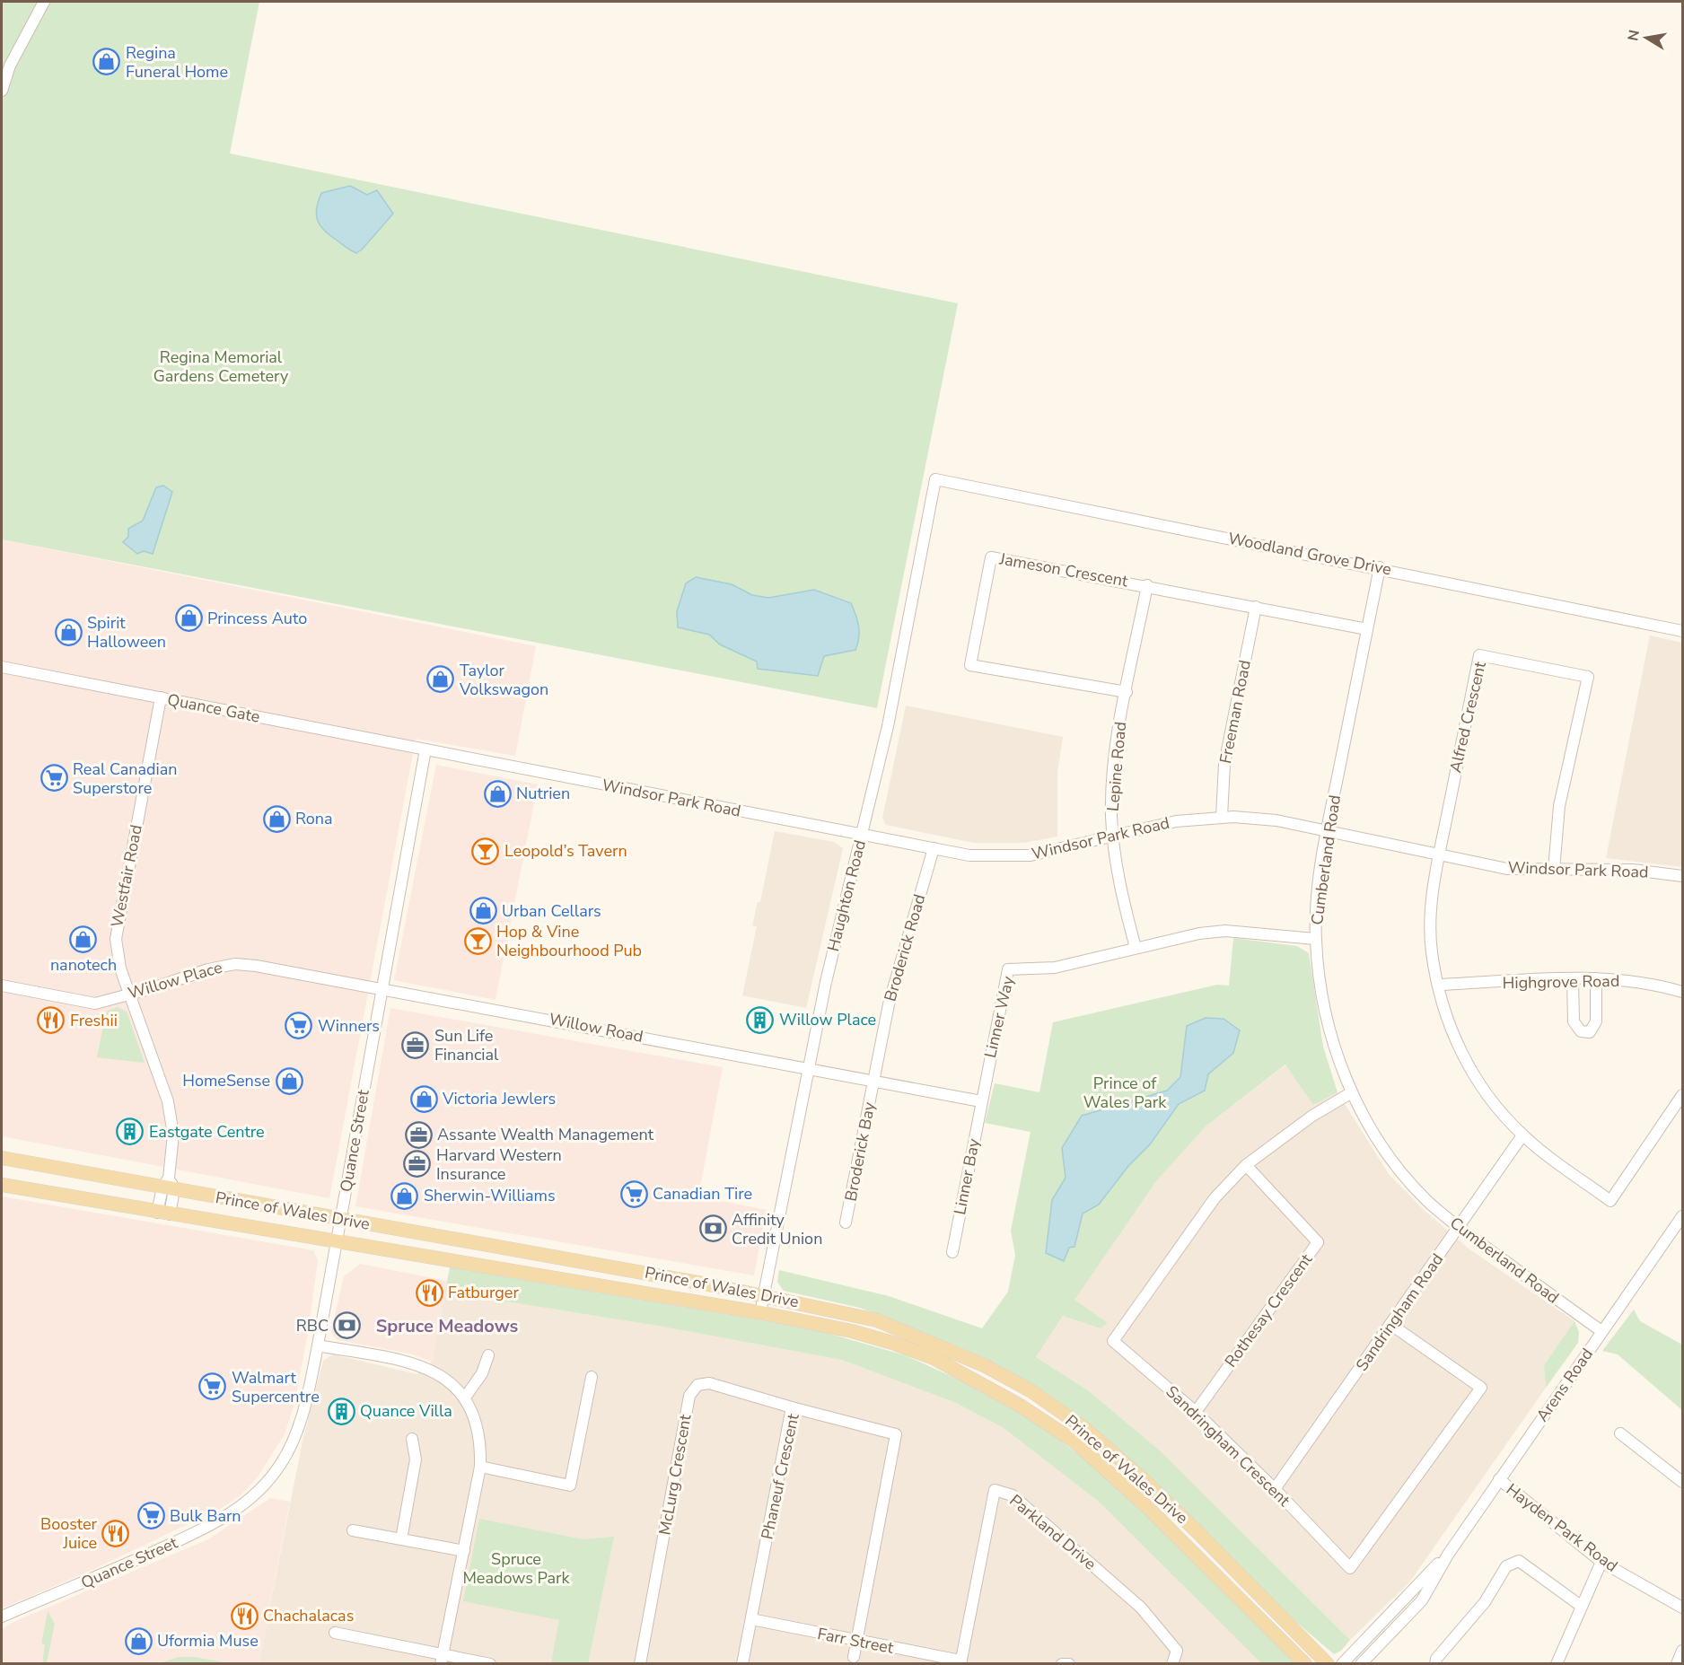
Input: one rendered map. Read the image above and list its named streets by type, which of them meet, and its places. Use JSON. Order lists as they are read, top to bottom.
{
  "streets": {
    "main road": ["Prince of Wales Drive"],
    "street": [
      "Woodland Grove Drive",
      "Jameson Crescent",
      "Quance Gate",
      "Freeman Road",
      "Alfred Crescent",
      "Lepine Road",
      "Windsor Park Road",
      "Cumberland Road",
      "Westfair Road",
      "Haughton Road",
      "Broderick Road",
      "Willow Place",
      "Highgrove Road",
      "Linner Way",
      "Willow Road",
      "Quance Street",
      "Broderick Bay",
      "Linner Bay",
      "Rothesay Crescent",
      "Sandringham Road",
      "Arens Road",
      "Sandringham Crescent",
      "McLurg Crescent",
      "Phaneuf Crescent",
      "Hayden Park Road",
      "Parkland Drive",
      "Farr Street"
    ]
  },
  "crossings": [
    ["Woodland Grove Drive", "Cumberland Road"],
    ["Woodland Grove Drive", "Haughton Road"],
    ["Jameson Crescent", "Freeman Road"],
    ["Jameson Crescent", "Lepine Road"],
    ["Jameson Crescent", "Cumberland Road"],
    ["Quance Gate", "Windsor Park Road"],
    ["Quance Gate", "Westfair Road"],
    ["Quance Gate", "Quance Street"],
    ["Freeman Road", "Windsor Park Road"],
    ["Alfred Crescent", "Windsor Park Road"],
    ["Lepine Road", "Windsor Park Road"],
    ["Lepine Road", "Linner Way"],
    ["Windsor Park Road", "Cumberland Road"],
    ["Windsor Park Road", "Haughton Road"],
    ["Windsor Park Road", "Broderick Road"],
    ["Windsor Park Road", "Quance Street"],
    ["Cumberland Road", "Linner Way"],
    ["Cumberland Road", "Sandringham Road"],
    ["Cumberland Road", "Arens Road"],
    ["Cumberland Road", "Sandringham Crescent"],
    ["Westfair Road", "Willow Place"],
    ["Westfair Road", "Prince of Wales Drive"],
    ["Haughton Road", "Willow Road"],
    ["Haughton Road", "Prince of Wales Drive"],
    ["Broderick Road", "Broderick Bay"],
    ["Willow Place", "Willow Road"],
    ["Willow Place", "Quance Street"],
    ["Linner Way", "Linner Bay"],
    ["Willow Road", "Quance Street"],
    ["Quance Street", "Prince of Wales Drive"],
    ["Rothesay Crescent", "Sandringham Crescent"],
    ["Sandringham Road", "Sandringham Crescent"],
    ["Arens Road", "Hayden Park Road"],
    ["McLurg Crescent", "Phaneuf Crescent"],
    ["Phaneuf Crescent", "Farr Street"],
    ["Parkland Drive", "Farr Street"]
  ],
  "districts": ["Spruce Meadows"],
  "parks": ["Regina Memorial Gardens Cemetery", "Prince of Wales Park", "Spruce Meadows Park"],
  "places": {
    "shop": [
      "Regina Funeral Home",
      "Princess Auto",
      "Spirit Halloween",
      "Taylor Volkswagon",
      "Nutrien",
      "Rona",
      "Urban Cellars",
      "nanotech",
      "HomeSense",
      "Victoria Jewlers",
      "Sherwin-Williams",
      "Uformia Muse"
    ],
    "supermarket": [
      "Real Canadian Superstore",
      "Winners",
      "Canadian Tire",
      "Walmart Supercentre",
      "Bulk Barn"
    ],
    "bar": ["Leopold’s Tavern", "Hop & Vine Neighbourhood Pub"],
    "building": ["Willow Place", "Eastgate Centre", "Quance Villa"],
    "restaurant": [
      "Freshii",
      "Fatburger",
      "Booster Juice",
      "Chachalacas"
    ],
    "office": ["Sun Life Financial", "Assante Wealth Management", "Harvard Western Insurance"],
    "bank": ["Affinity Credit Union", "RBC"]
  },
  "north": "left"
}
